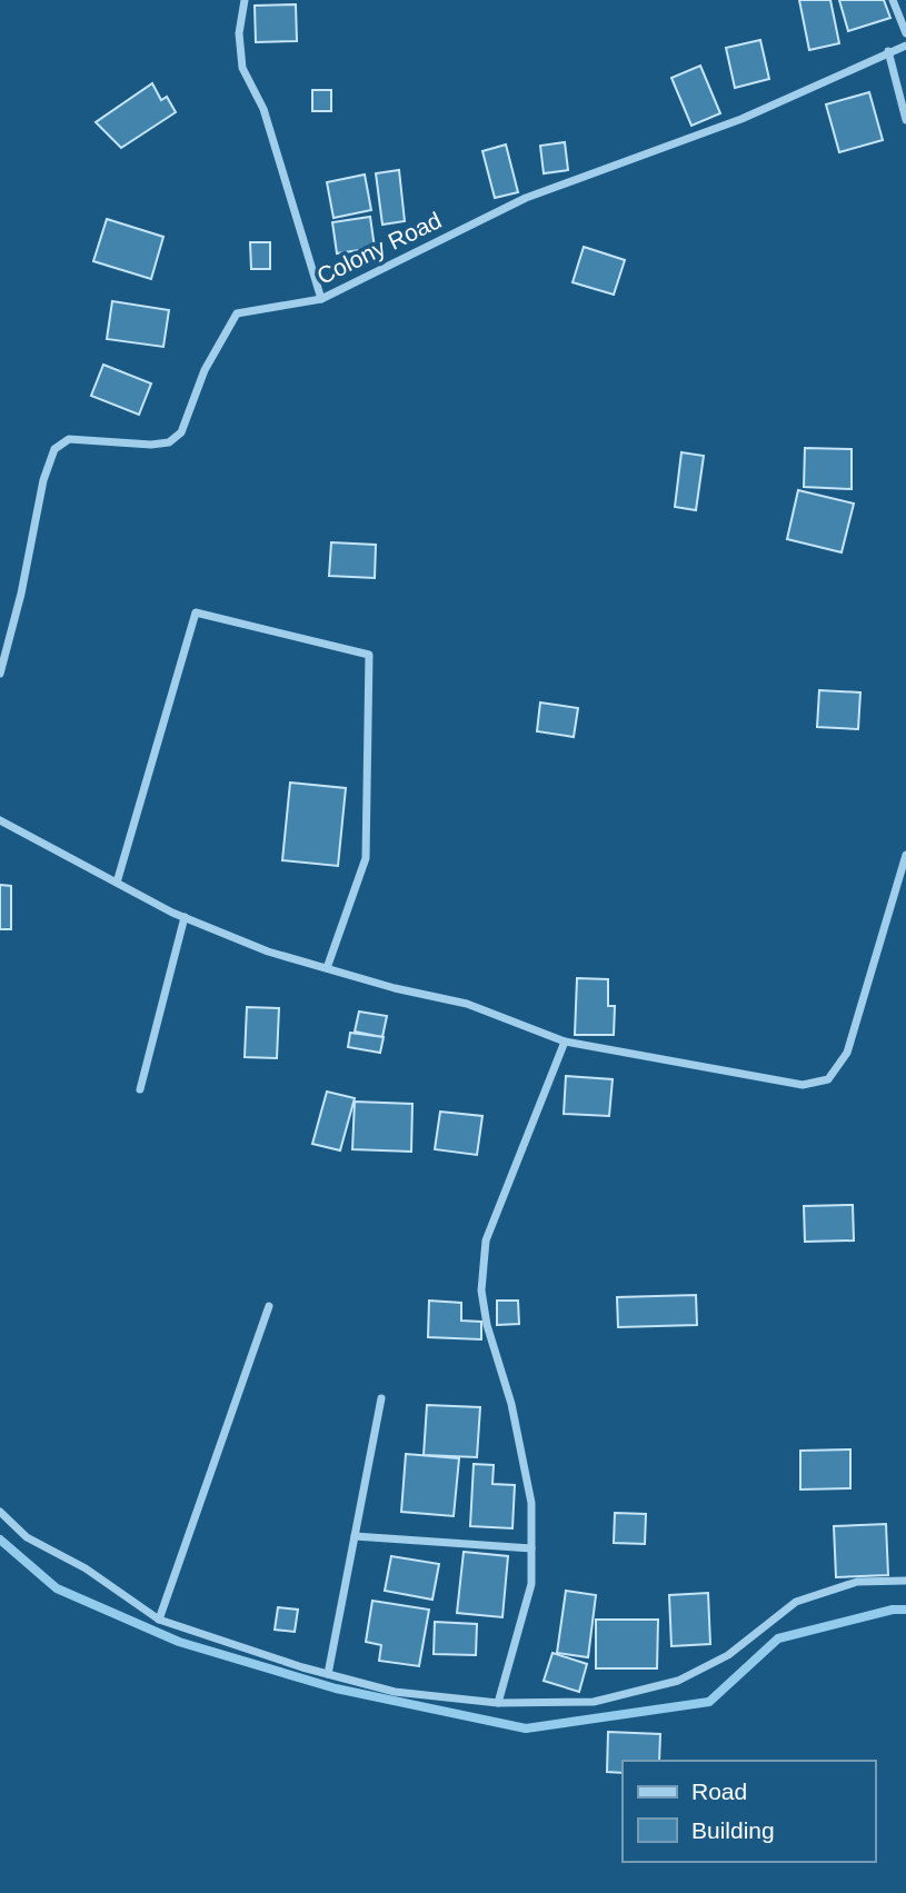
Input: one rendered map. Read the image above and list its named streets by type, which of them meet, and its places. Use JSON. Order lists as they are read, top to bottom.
{
  "streets": {
    "street": ["Colony Road"]
  },
  "legend": ["Road", "Building"]
}
